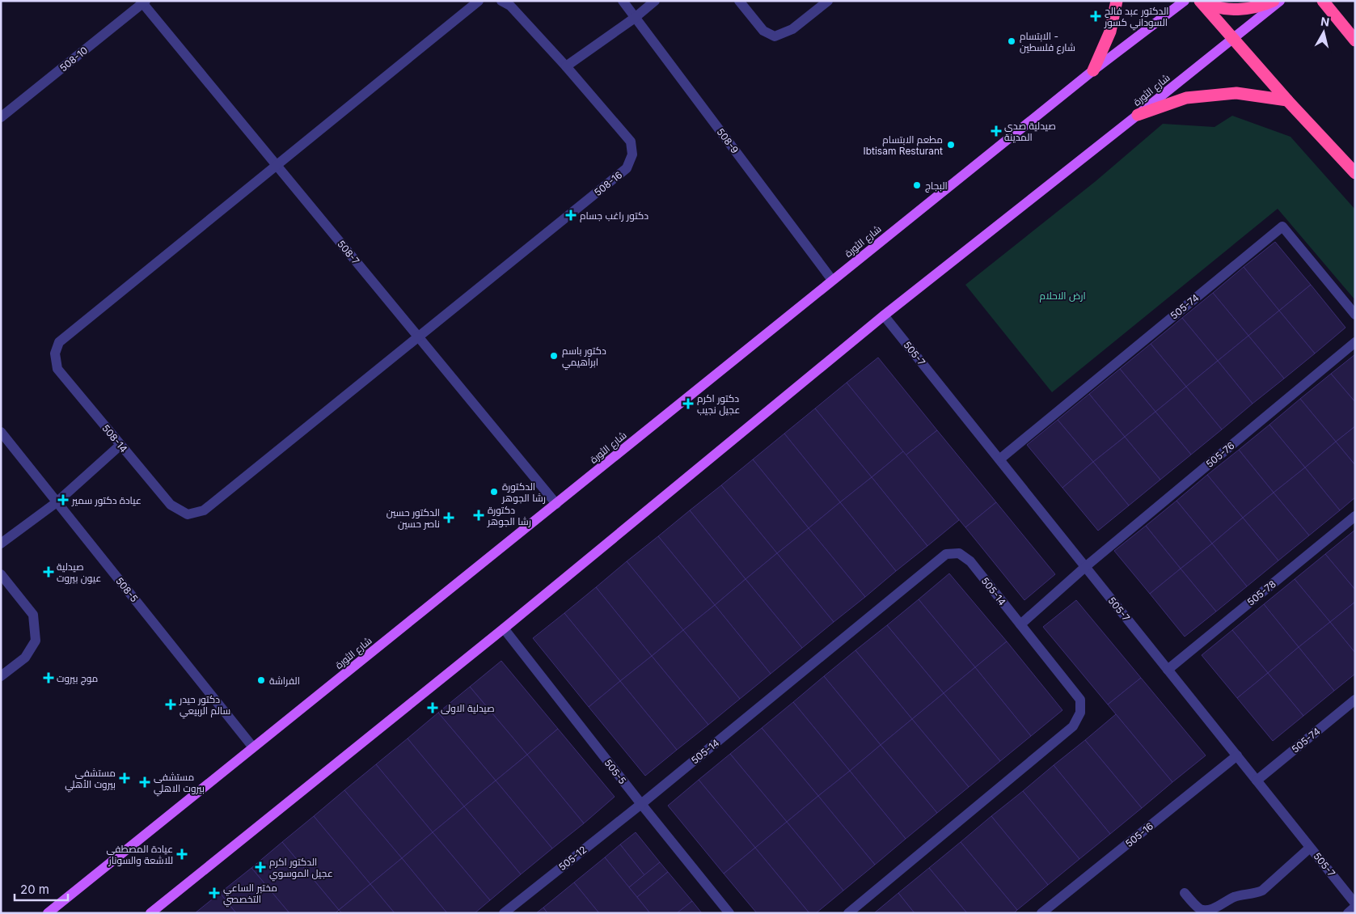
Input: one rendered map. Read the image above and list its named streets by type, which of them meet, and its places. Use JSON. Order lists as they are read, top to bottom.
{
  "streets": {
    "main road": ["شارع الثورة"],
    "street": [
      "508-10",
      "508-9",
      "508-16",
      "508-7",
      "505-74",
      "505-7",
      "508-14",
      "505-76",
      "508-5",
      "505-14",
      "505-78",
      "505-5",
      "505-16",
      "505-12"
    ]
  },
  "crossings": [
    ["508-10", "508-7"],
    ["شارع الثورة", "508-9"],
    ["شارع الثورة", "508-7"],
    ["شارع الثورة", "505-7"],
    ["شارع الثورة", "508-5"],
    ["شارع الثورة", "505-5"],
    ["508-16", "508-7"],
    ["508-16", "508-14"],
    ["508-7", "508-14"],
    ["505-74", "505-7"],
    ["505-7", "505-76"],
    ["505-7", "505-78"],
    ["505-7", "505-16"],
    ["505-76", "505-14"],
    ["505-14", "505-5"],
    ["505-14", "505-12"],
    ["505-5", "505-12"]
  ],
  "parks": ["ارض الاحلام"],
  "places": {
    "health": [
      "الدكتور عبد فالح السوداني كسور",
      "صيدلية صدى المدينة",
      "دكتور راغب جسام",
      "دكتور اكرم عجيل نجيب",
      "عيادة دكتور سمير",
      "دكتورة رشا الجوهر",
      "الدكتور حسين ناصر حسين",
      "صيدلية عيون بيروت",
      "موج بيروت",
      "دكتور حيدر سالم الربيعي",
      "صيدلية الاولى",
      "مستشفى بيروت الأهلي",
      "مستشفى بيروت الاهلي",
      "عيادة المصطفى للاشعة والسونار",
      "الدكتور اكرم عجيل الموسوي",
      "مختبر الساعي التخصصي"
    ],
    "other": [
      "الابتسام - شارع فلسطين",
      "مطعم الابتسام Ibtisam Resturant",
      "البجاج",
      "دكتور باسم ابراهيمي",
      "الدكتورة رشا الجوهر",
      "الفراشة"
    ]
  },
  "scale_bar": "20 m",
  "north": "top"
}
